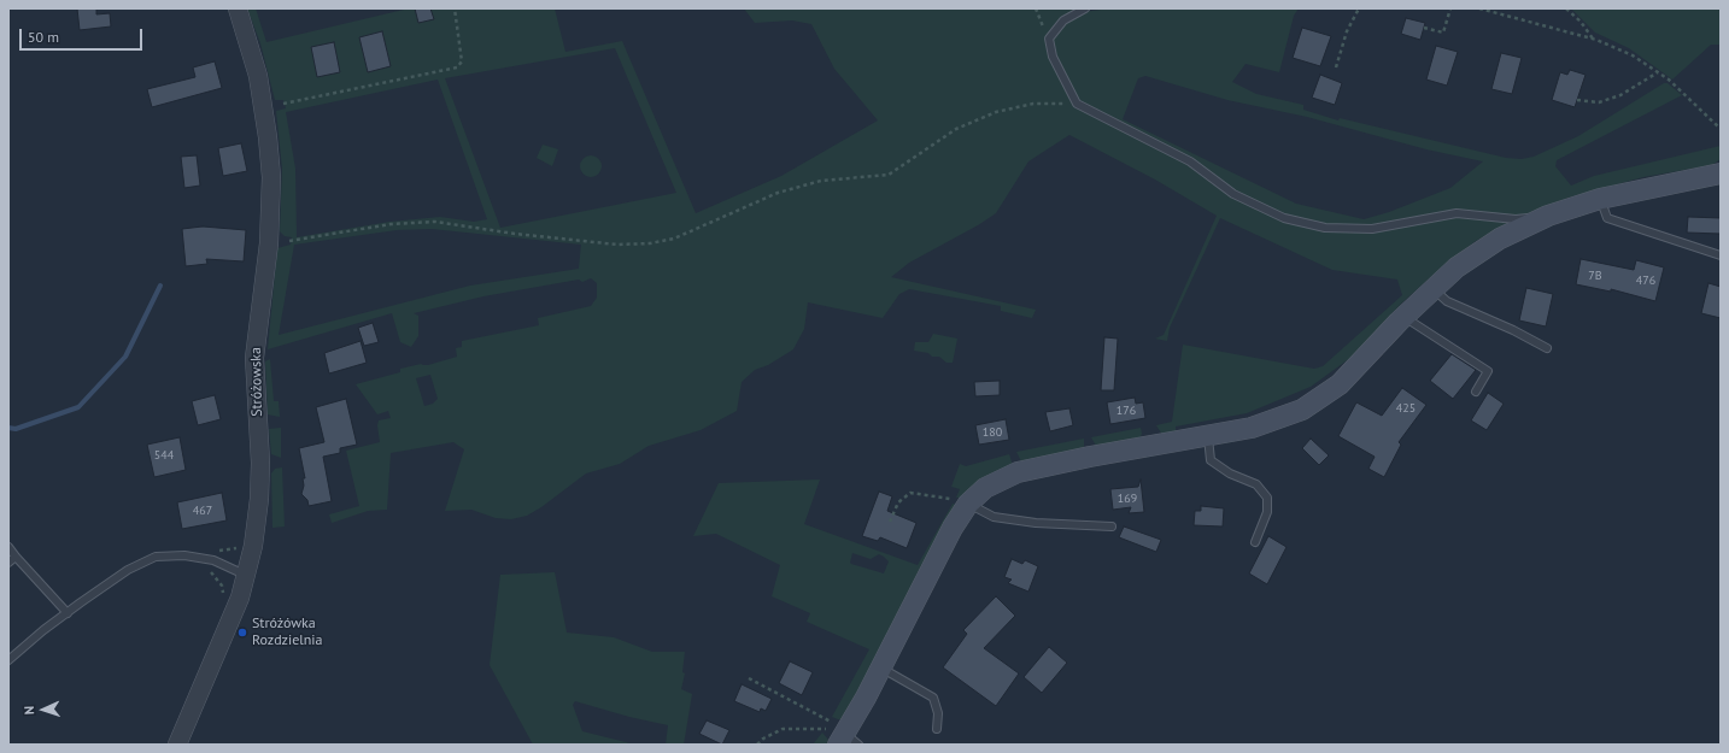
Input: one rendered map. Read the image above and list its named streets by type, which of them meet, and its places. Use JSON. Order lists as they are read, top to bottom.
{
  "streets": {
    "street": ["Stróżowska"]
  },
  "places": ["Stróżówka Rozdzielnia"],
  "house_numbers": [
    "7B",
    "476",
    "425",
    "176",
    "180",
    "544",
    "169",
    "467"
  ],
  "scale_bar": "50 m",
  "north": "left"
}
